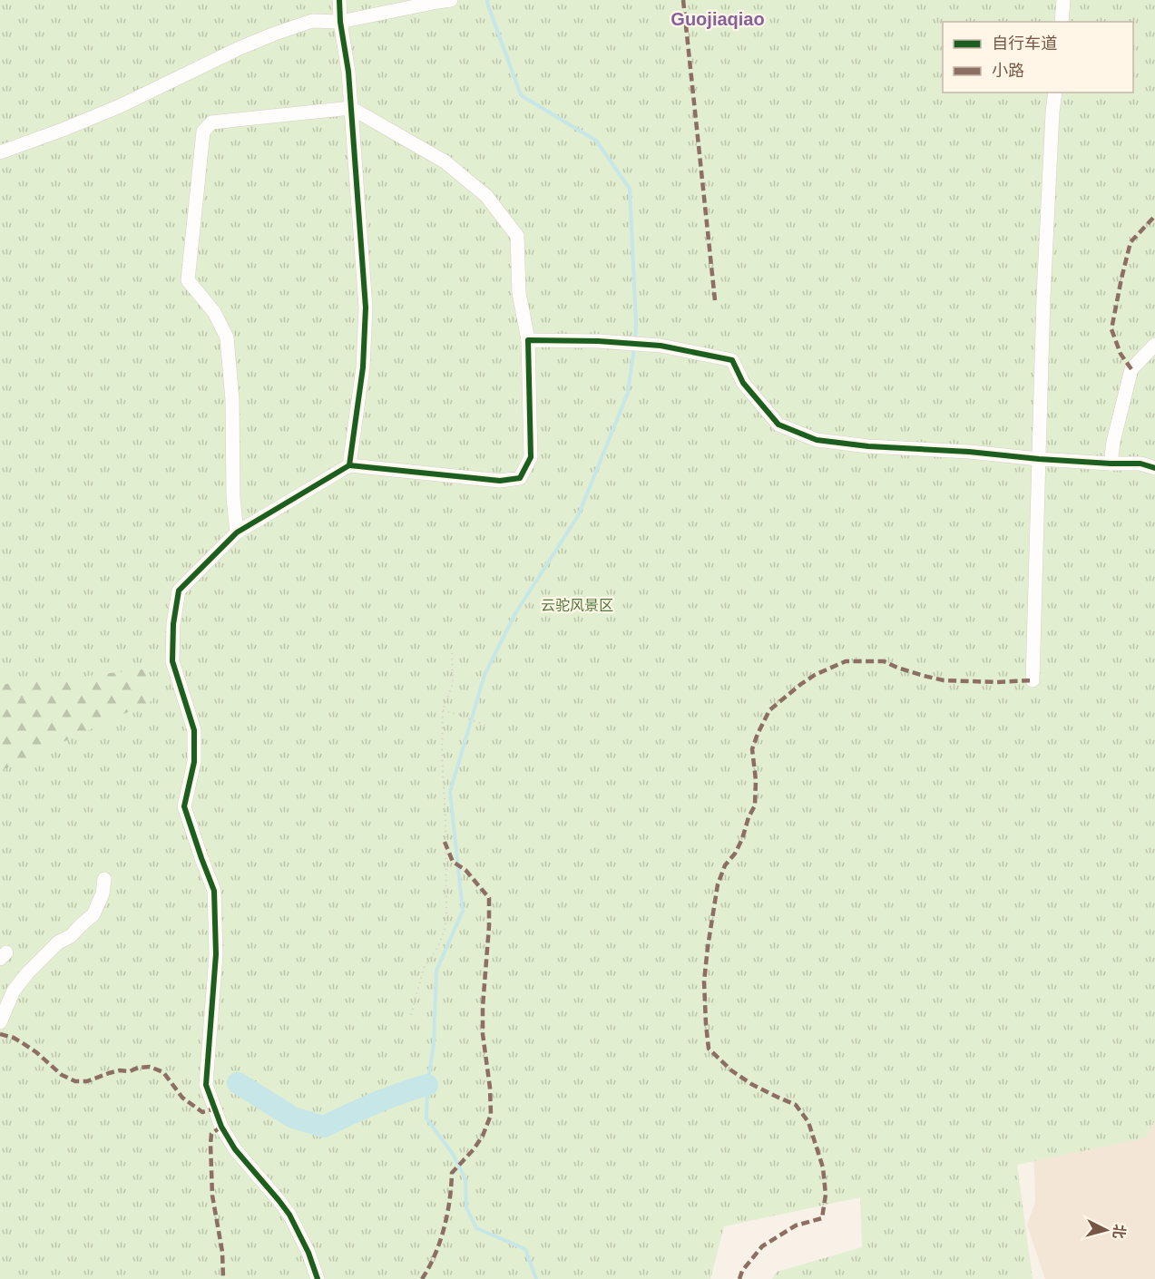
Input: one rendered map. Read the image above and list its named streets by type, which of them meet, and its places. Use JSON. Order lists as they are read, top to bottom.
{
  "districts": ["Guojiaqiao"],
  "parks": ["云驼风景区"],
  "legend": ["自行车道", "小路"],
  "north": "right"
}
